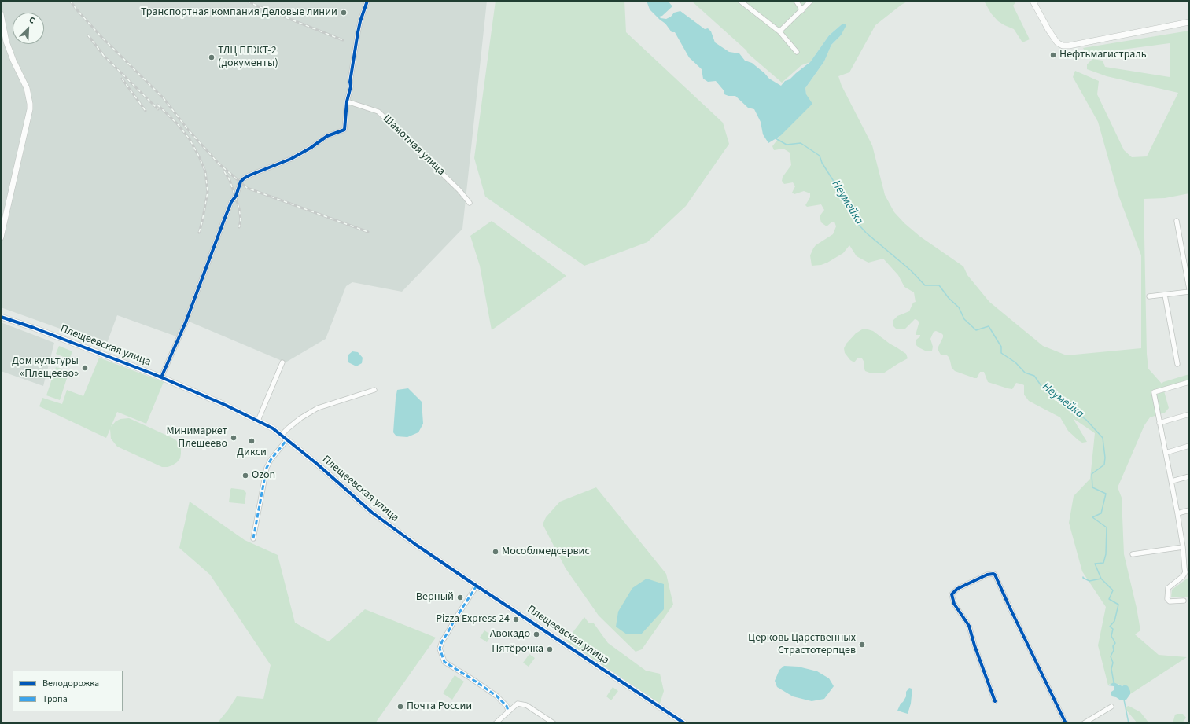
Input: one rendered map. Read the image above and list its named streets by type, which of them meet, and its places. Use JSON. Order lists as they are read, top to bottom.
{
  "streets": {
    "street": ["Шамотная улица", "Плещеевская улица"]
  },
  "water": ["Неумейка"],
  "places": [
    "Транспортная компания Деловые линии",
    "Нефтьмагистраль",
    "ТЛЦ ППЖТ-2 (документы)",
    "Дом культуры «Плещеево»",
    "Минимаркет Плещеево",
    "Дикси",
    "Ozon",
    "Мособлмедсервис",
    "Верный",
    "Pizza Express 24",
    "Авокадо",
    "Церковь Царственных Страстотерпцев",
    "Пятёрочка",
    "Почта России"
  ],
  "legend": ["Велодорожка", "Тропа"],
  "north": "top right"
}
